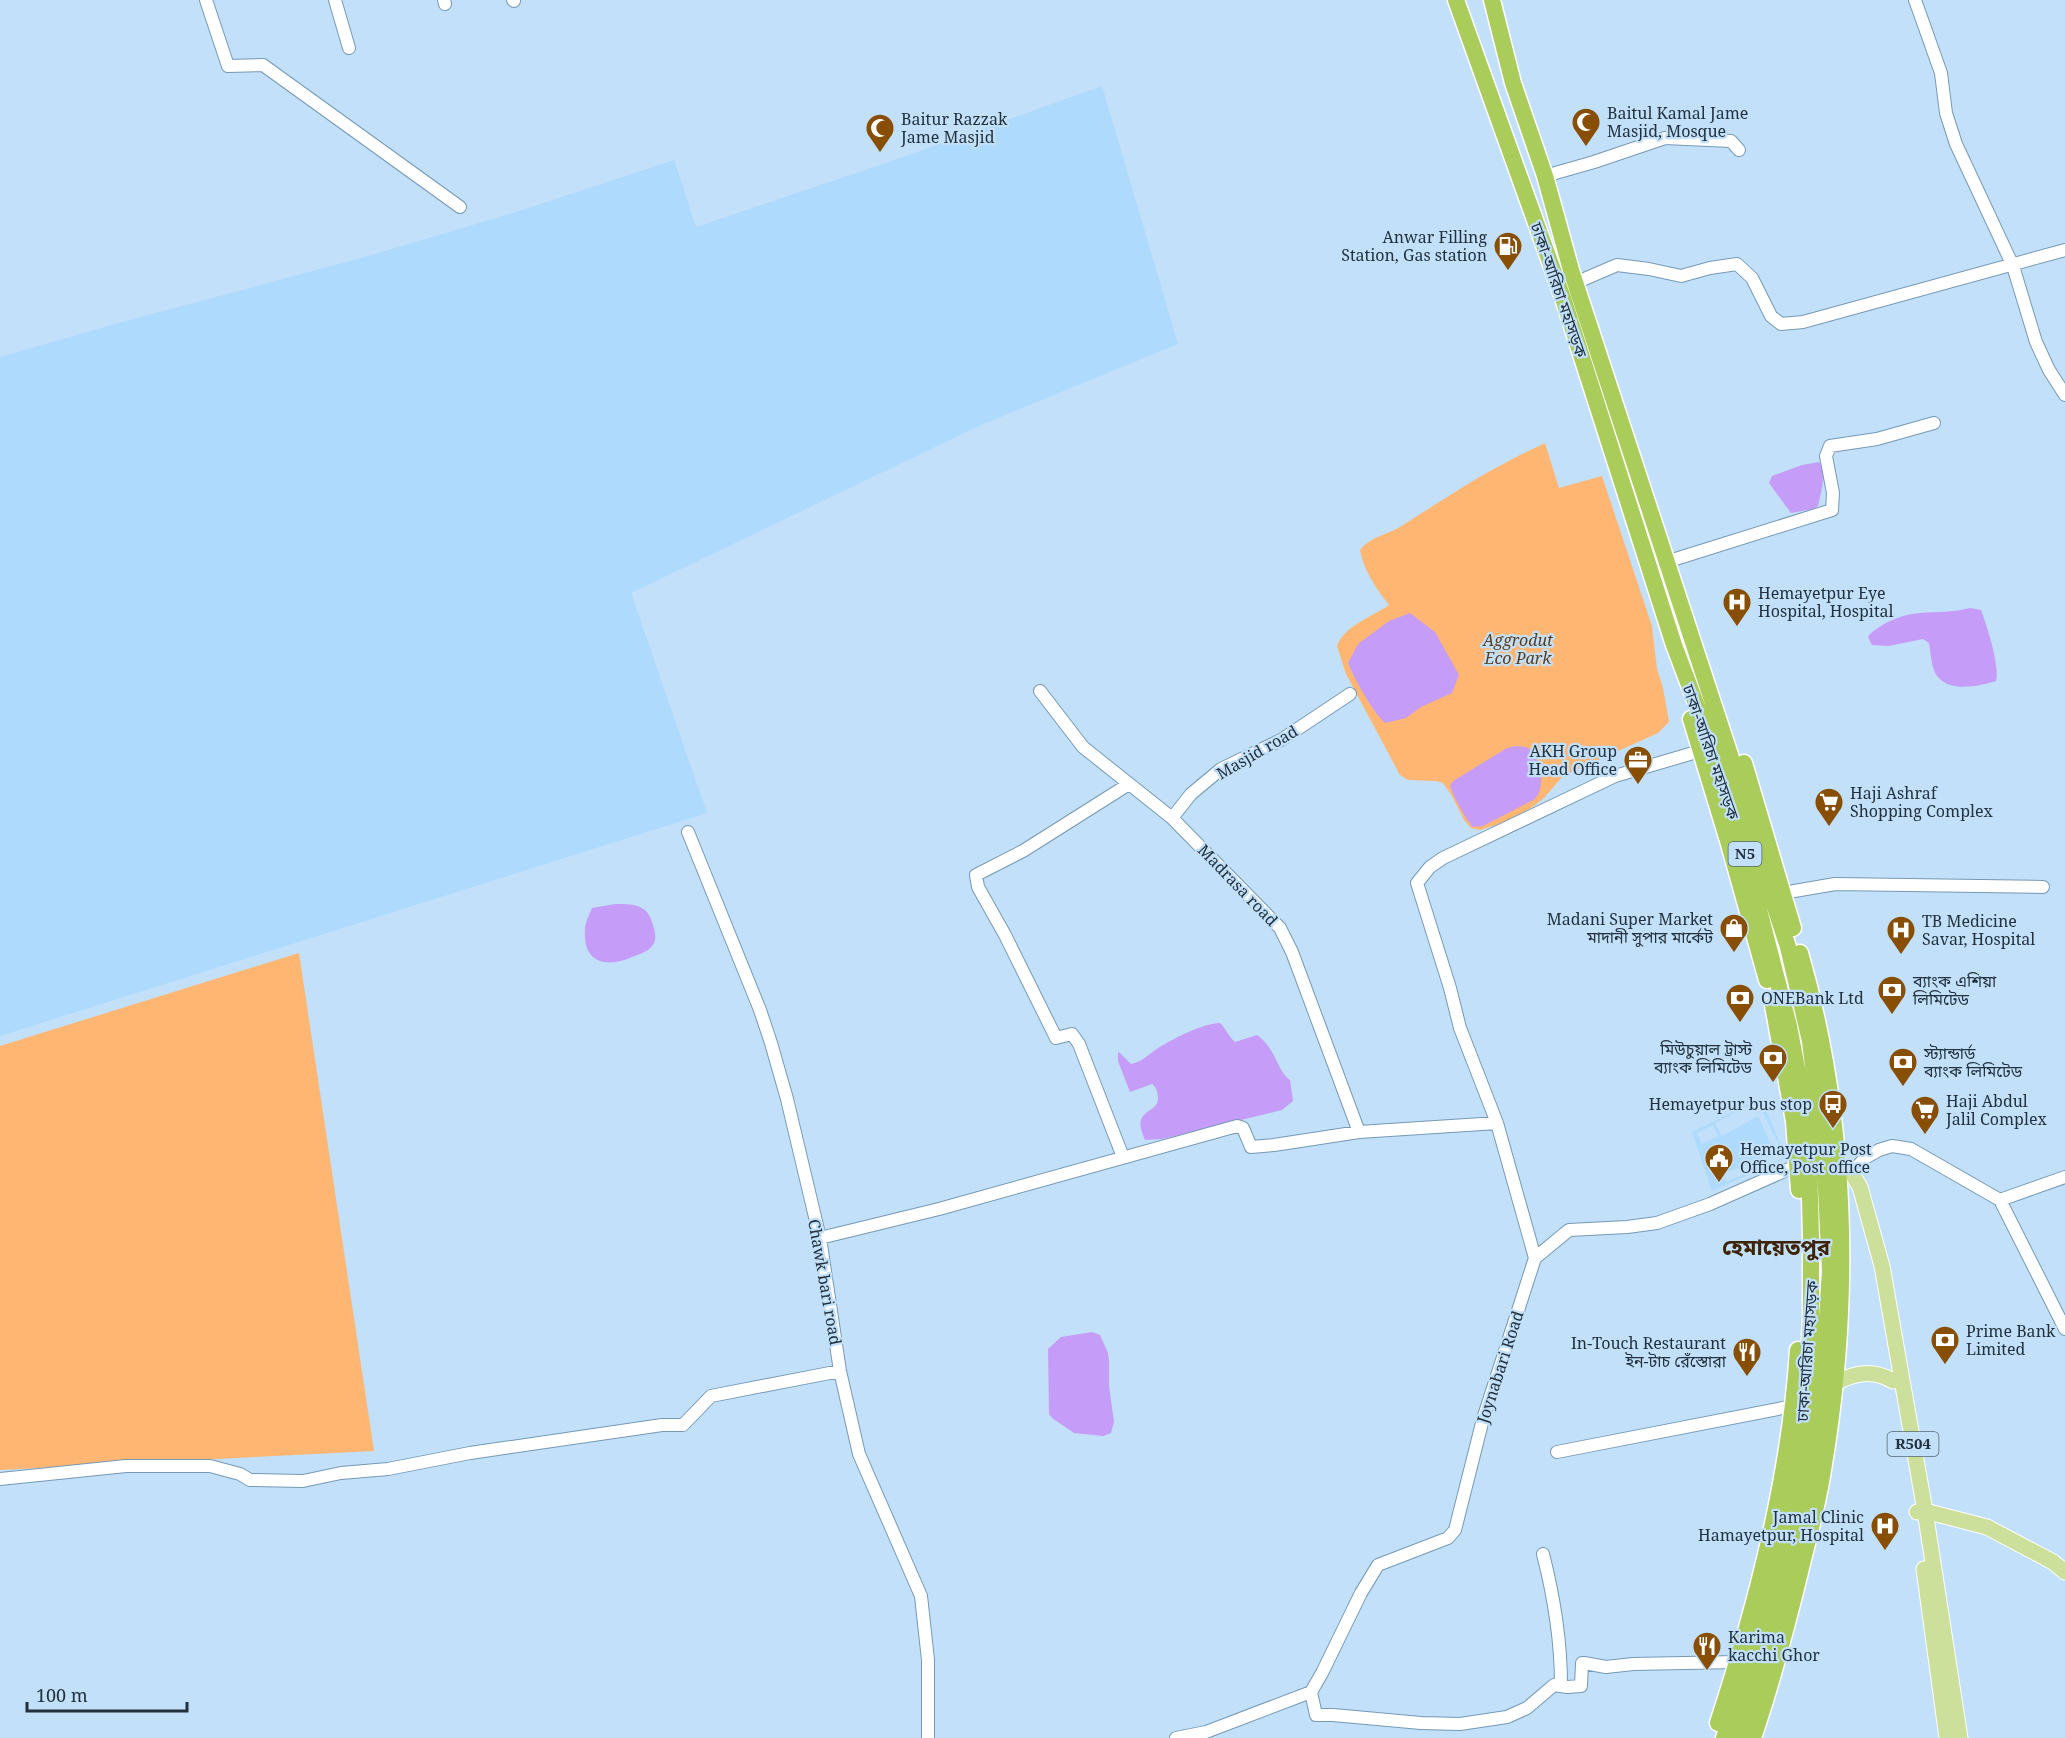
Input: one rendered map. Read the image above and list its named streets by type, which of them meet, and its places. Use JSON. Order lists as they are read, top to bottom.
{
  "streets": {
    "highway": ["ঢাকা-আরিচা মহাসড়ক", "N5"],
    "main road": ["R504"],
    "street": [
      "Masjid road",
      "Madrasa road",
      "Chawk bari road",
      "Joynabari Road"
    ]
  },
  "crossings": [
    ["Masjid road", "Madrasa road"]
  ],
  "districts": ["হেমায়েতপুর"],
  "parks": ["Aggrodut Eco Park"],
  "places": {
    "mosque": ["Baitul Kamal Jame Masjid, Mosque", "Baitur Razzak Jame Masjid"],
    "fuel station": ["Anwar Filling Station, Gas station"],
    "hospital": ["Hemayetpur Eye Hospital, Hospital", "TB Medicine Savar, Hospital", "Jamal Clinic Hamayetpur, Hospital"],
    "office": ["AKH Group Head Office"],
    "supermarket": ["Haji Ashraf Shopping Complex", "Haji Abdul Jalil Complex"],
    "shop": ["Madani Super Market মাদানী সুপার মার্কেট"],
    "bank": [
      "ব্যাংক এশিয়া লিমিটেড",
      "ONEBank Ltd",
      "মিউচুয়াল ট্রাস্ট ব্যাংক লিমিটেড",
      "স্ট্যান্ডার্ড ব্যাংক লিমিটেড",
      "Prime Bank Limited"
    ],
    "bus stop": ["Hemayetpur bus stop"],
    "public building": ["Hemayetpur Post Office, Post office"],
    "restaurant": ["In-Touch Restaurant ইন-টাচ রেঁস্তোরা", "Karima kacchi Ghor"]
  },
  "scale_bar": "100 m"
}
